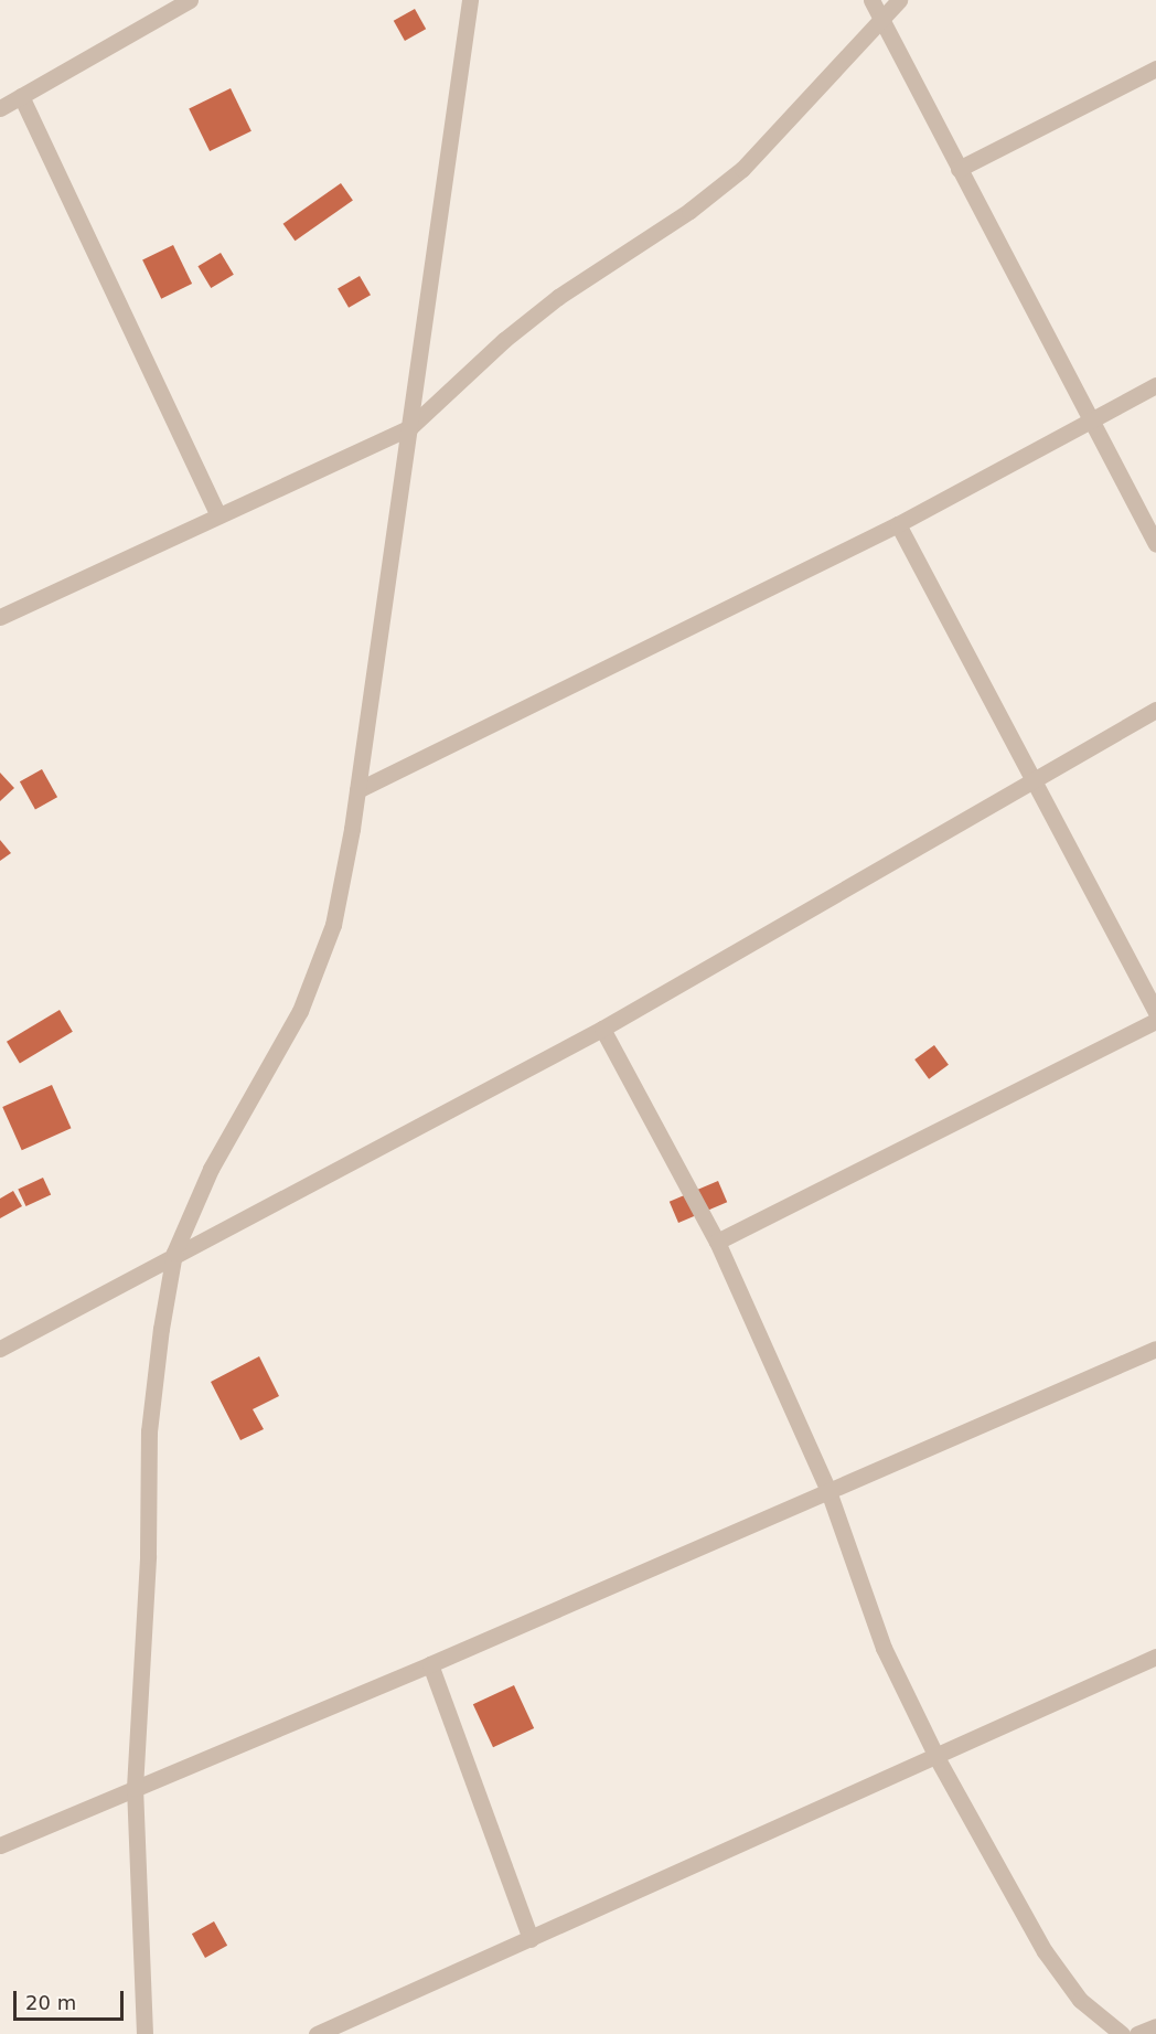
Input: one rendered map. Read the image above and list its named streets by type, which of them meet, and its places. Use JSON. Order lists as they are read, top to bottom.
{
  "scale_bar": "20 m"
}
